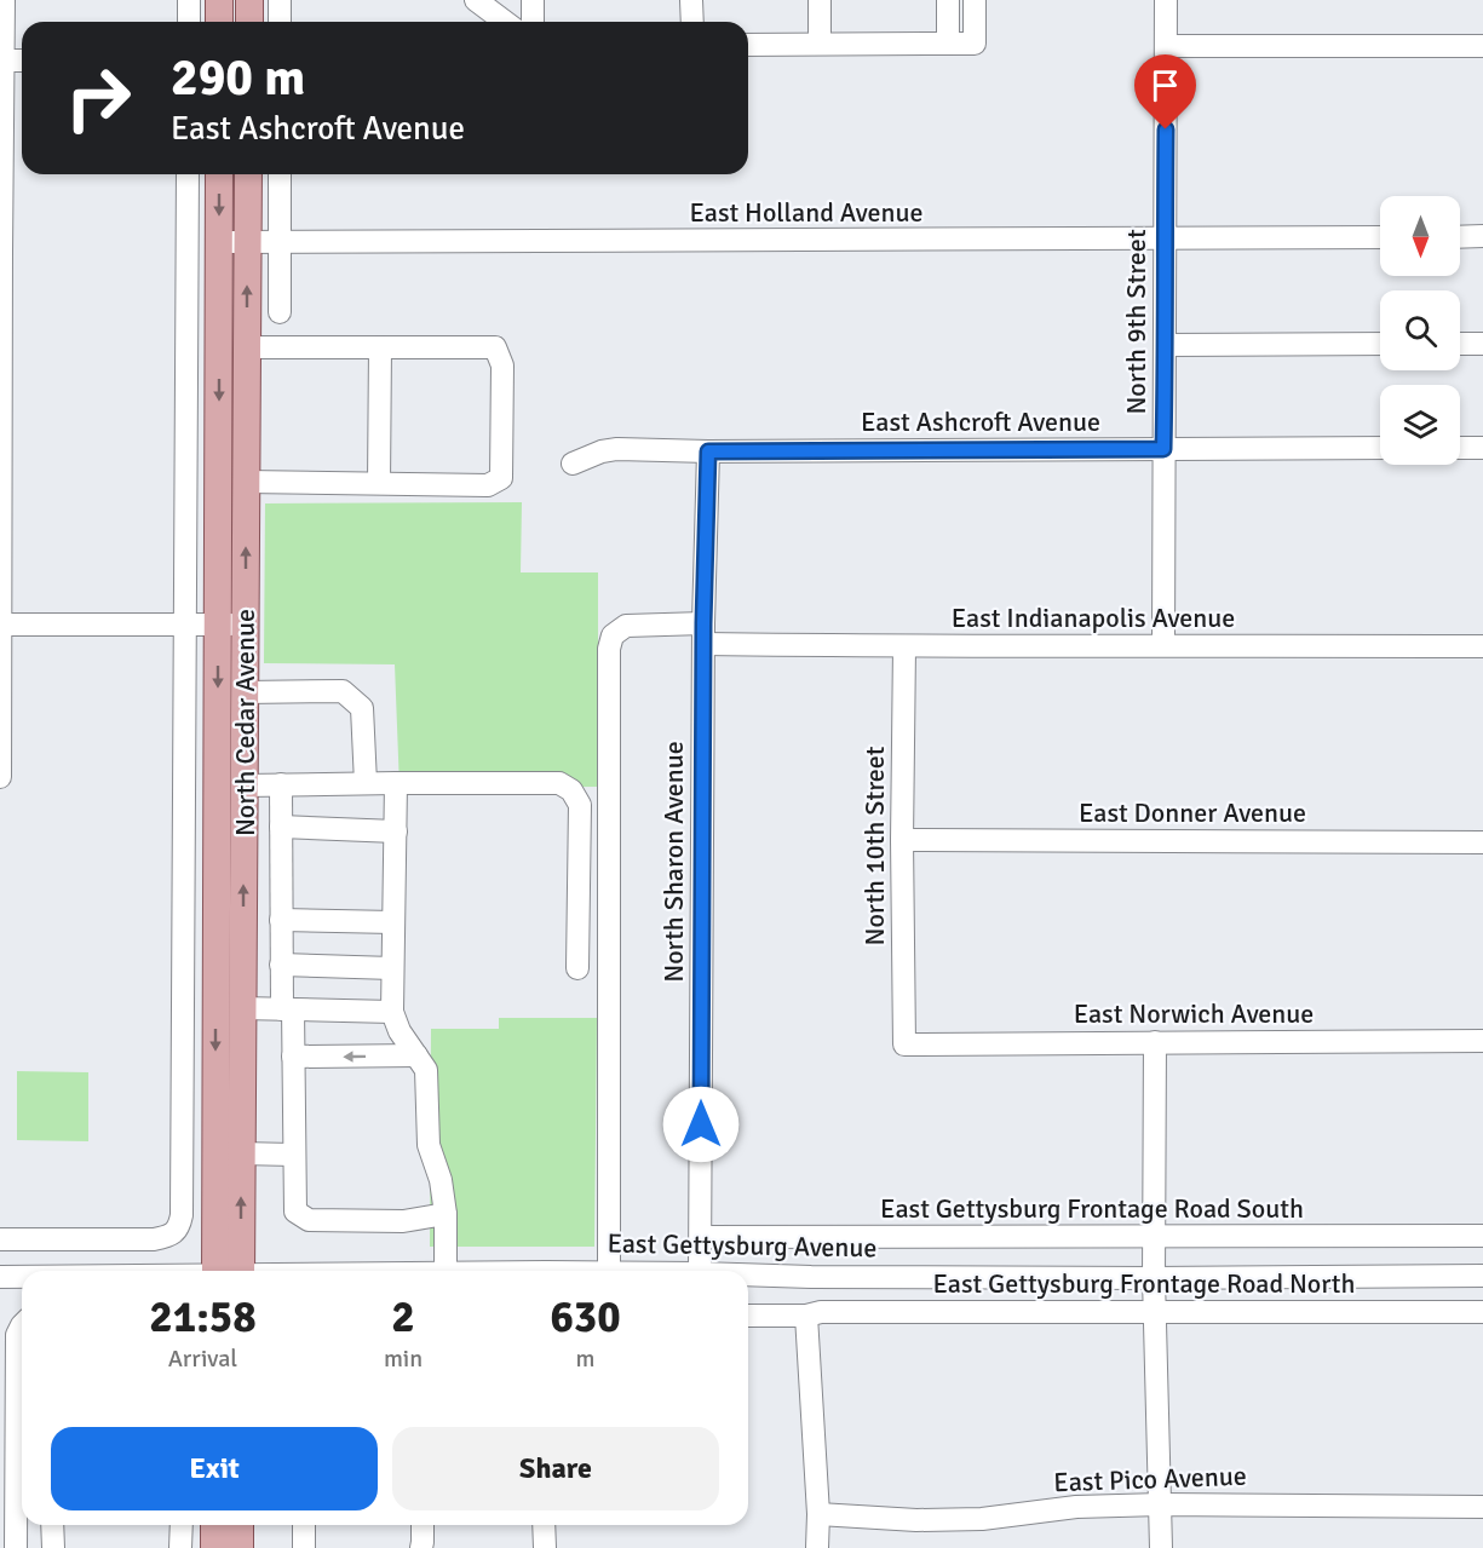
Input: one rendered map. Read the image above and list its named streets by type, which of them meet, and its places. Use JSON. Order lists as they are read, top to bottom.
{
  "streets": {
    "main road": ["North Cedar Avenue"],
    "street": [
      "East Holland Avenue",
      "North 9th Street",
      "East Ashcroft Avenue",
      "East Indianapolis Avenue",
      "East Donner Avenue",
      "North 10th Street",
      "North Sharon Avenue",
      "East Norwich Avenue",
      "East Gettysburg Frontage Road South",
      "East Gettysburg Avenue",
      "East Gettysburg Frontage Road North",
      "East Pico Avenue"
    ]
  },
  "crossings": [
    ["East Holland Avenue", "North 9th Street"],
    ["East Holland Avenue", "North Cedar Avenue"],
    ["North 9th Street", "East Ashcroft Avenue"],
    ["North 9th Street", "East Indianapolis Avenue"],
    ["East Ashcroft Avenue", "North Sharon Avenue"],
    ["East Indianapolis Avenue", "North 10th Street"],
    ["East Indianapolis Avenue", "North Sharon Avenue"],
    ["East Donner Avenue", "North 10th Street"],
    ["North 10th Street", "East Norwich Avenue"],
    ["North Sharon Avenue", "East Gettysburg Frontage Road South"]
  ],
  "north": "bottom",
  "page": {
    "turn": ["290 m", "East Ashcroft Avenue"],
    "eta": [
      "21:58",
      "Arrival",
      "2",
      "min",
      "630",
      "m"
    ],
    "buttons": ["Exit", "Share"]
  }
}
